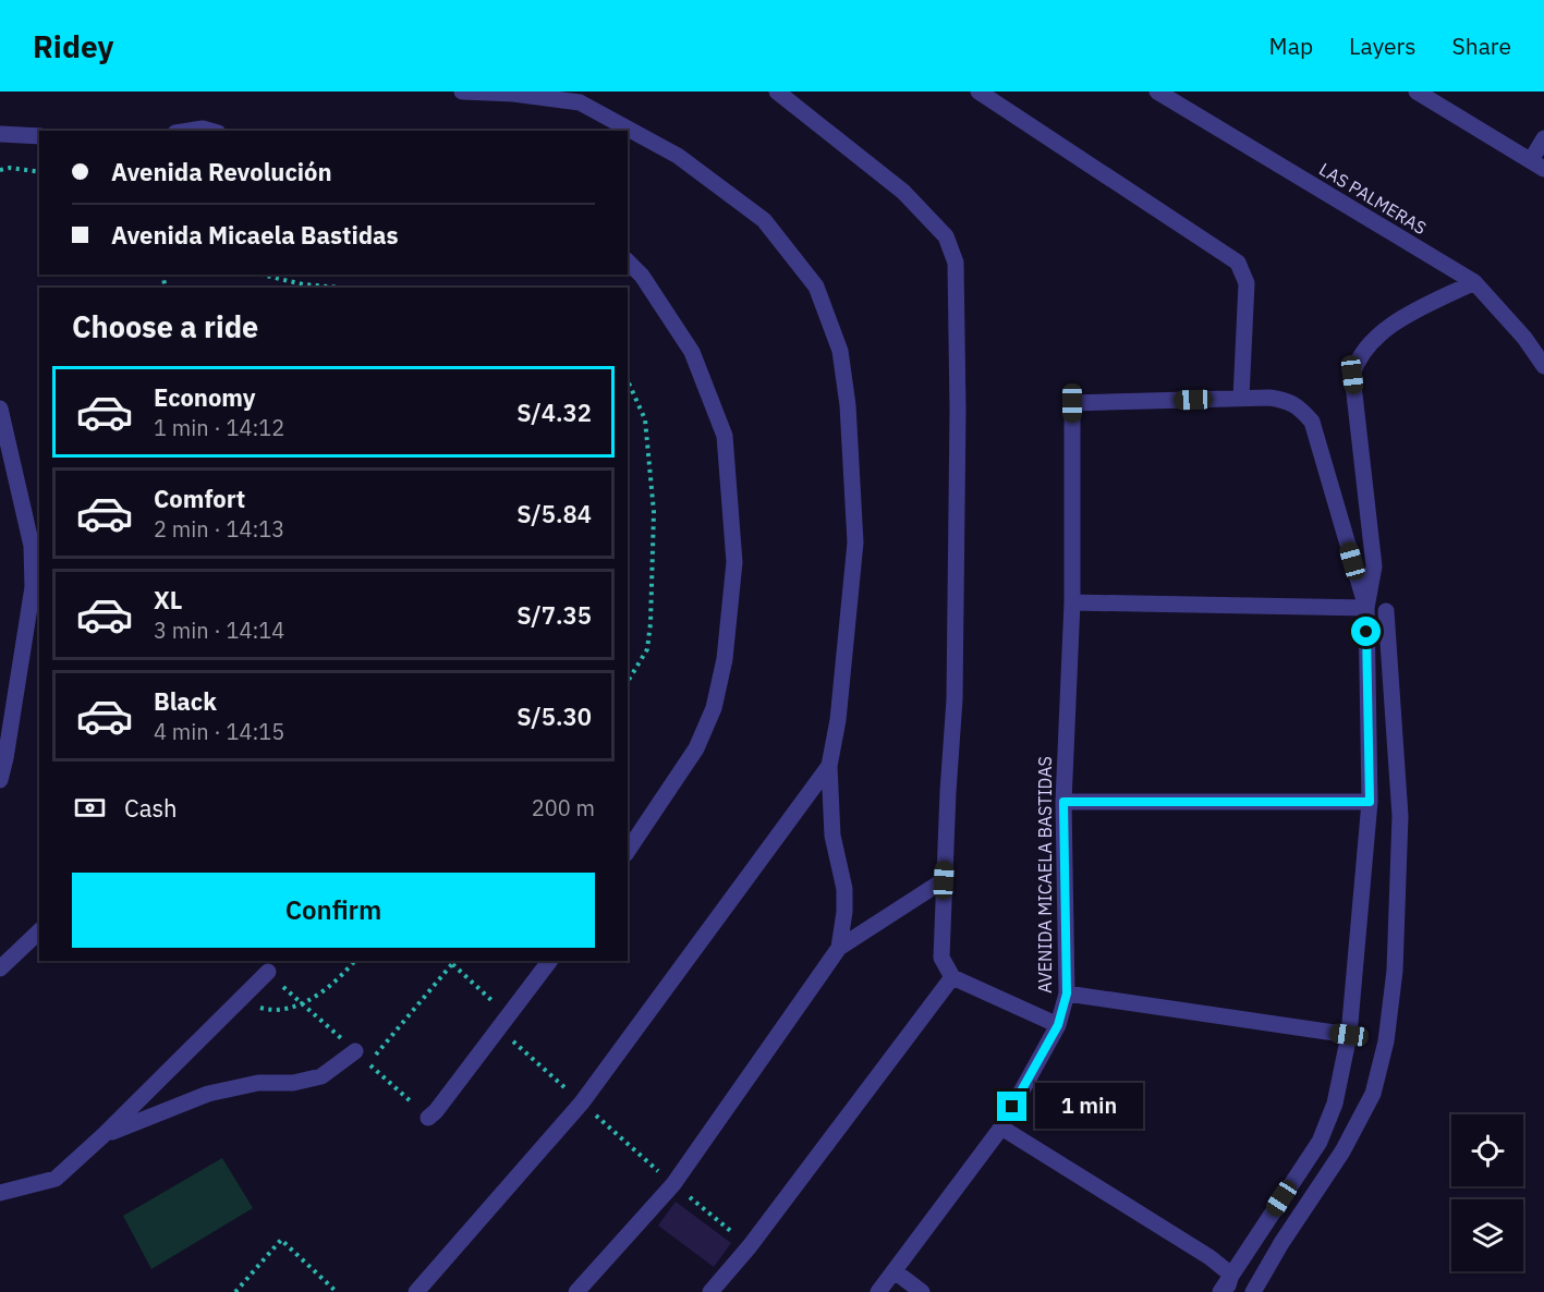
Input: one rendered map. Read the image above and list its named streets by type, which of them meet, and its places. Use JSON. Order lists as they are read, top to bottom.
{
  "streets": {
    "street": ["LAS PALMERAS", "AVENIDA MICAELA BASTIDAS"]
  },
  "page": {
    "header": "Ridey",
    "nav": ["Map", "Layers", "Share"],
    "banner": ["Avenida Revolución", "Avenida Micaela Bastidas"],
    "heading": "Choose a ride",
    "list": [
      {
        "name": "Economy",
        "note": "1 min · 14:12",
        "value": "S/4.32"
      },
      {
        "name": "Comfort",
        "note": "2 min · 14:13",
        "value": "S/5.84"
      },
      {
        "name": "XL",
        "note": "3 min · 14:14",
        "value": "S/7.35"
      },
      {
        "name": "Black",
        "note": "4 min · 14:15",
        "value": "S/5.30"
      }
    ],
    "pay": ["Cash", "200 m"],
    "buttons": "Confirm",
    "bubble": "1 min"
  }
}
